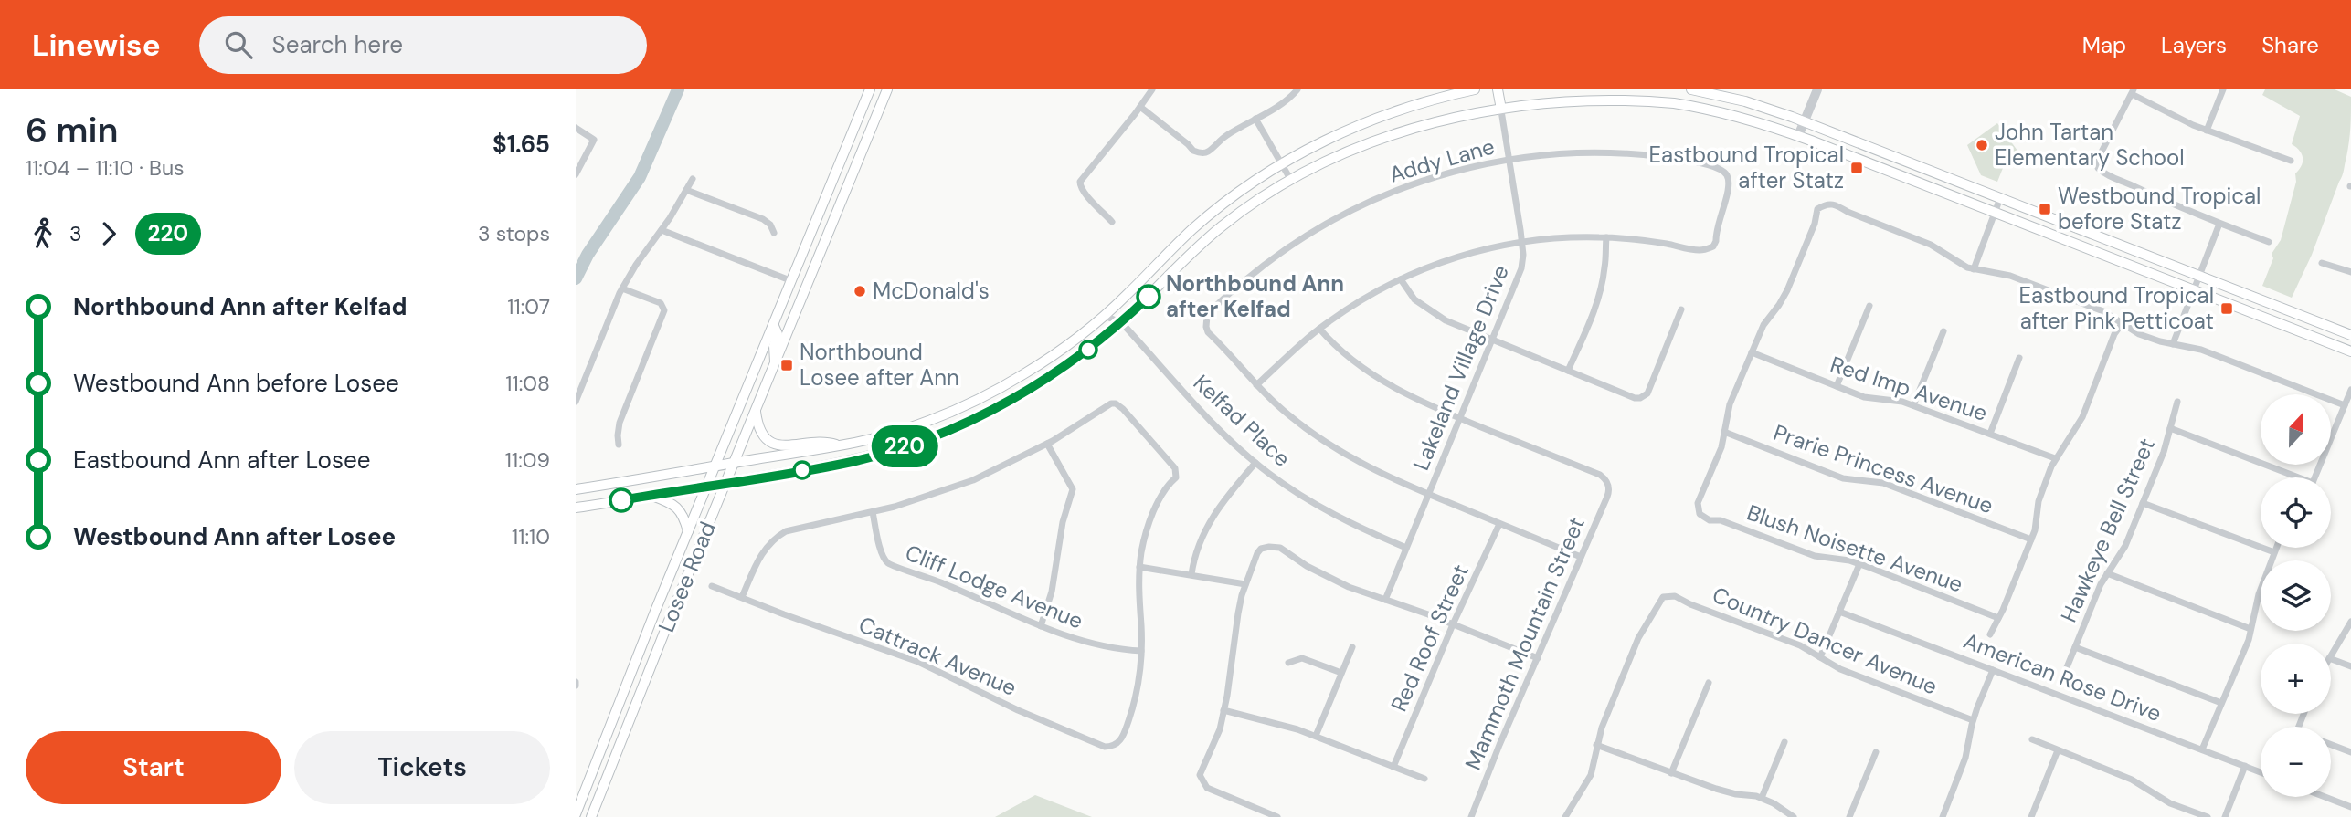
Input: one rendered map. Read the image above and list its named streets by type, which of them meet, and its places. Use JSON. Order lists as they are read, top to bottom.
{
  "streets": {
    "main road": ["Losee Road"],
    "street": [
      "Addy Lane",
      "Lakeland Village Drive",
      "Red Imp Avenue",
      "Kelfad Place",
      "Prarie Princess Avenue",
      "Hawkeye Bell Street",
      "Blush Noisette Avenue",
      "Cliff Lodge Avenue",
      "Red Roof Street",
      "Country Dancer Avenue",
      "Mammoth Mountain Street",
      "Cattrack Avenue",
      "American Rose Drive"
    ]
  },
  "crossings": [
    ["Addy Lane", "Lakeland Village Drive"],
    ["Lakeland Village Drive", "Kelfad Place"],
    ["Lakeland Village Drive", "Mammoth Mountain Street"],
    ["Prarie Princess Avenue", "Blush Noisette Avenue"],
    ["Cliff Lodge Avenue", "Cattrack Avenue"]
  ],
  "places": {
    "other": ["John Tartan Elementary School", "McDonald's", "Northbound Ann after Kelfad"],
    "transit": [
      "Eastbound Tropical after Statz",
      "Westbound Tropical before Statz",
      "Eastbound Tropical after Pink Petticoat",
      "Northbound Losee after Ann"
    ]
  },
  "lines": ["bus line 220"],
  "north": "top",
  "page": {
    "header": "Linewise",
    "search": "Search here",
    "nav": ["Map", "Layers", "Share"],
    "heading": ["6 min", "11:04 – 11:10 · Bus", "$1.65"],
    "on_map": "220",
    "legs": ["3", "220", "3 stops"],
    "list": [
      {
        "name": "Northbound Ann after Kelfad",
        "value": "11:07"
      },
      {
        "name": "Westbound Ann before Losee",
        "value": "11:08"
      },
      {
        "name": "Eastbound Ann after Losee",
        "value": "11:09"
      },
      {
        "name": "Westbound Ann after Losee",
        "value": "11:10"
      }
    ],
    "map_buttons": ["+", "−"],
    "buttons": ["Start", "Tickets"]
  }
}
